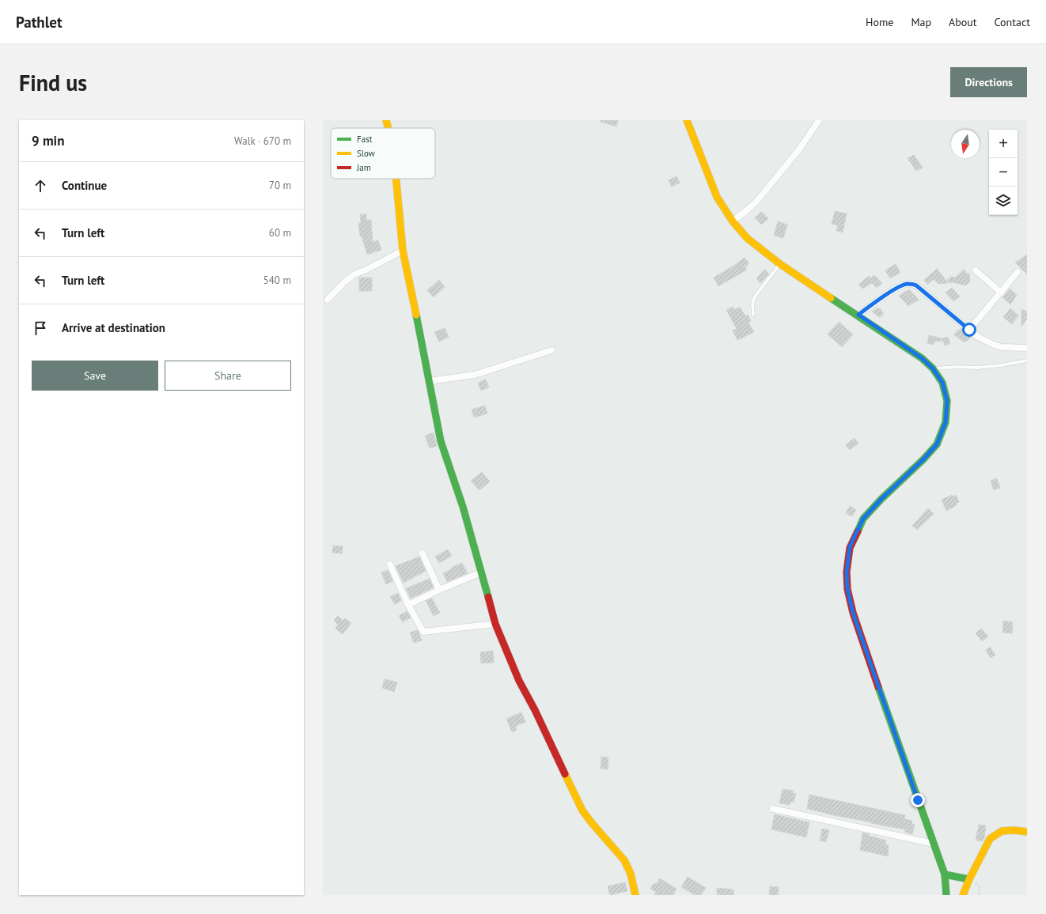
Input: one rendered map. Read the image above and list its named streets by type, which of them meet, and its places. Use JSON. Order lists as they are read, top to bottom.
{
  "legend": ["Fast", "Slow", "Jam"],
  "north": "bottom",
  "page": {
    "header": "Pathlet",
    "nav": [
      "Home",
      "Map",
      "About",
      "Contact"
    ],
    "buttons": [
      "Directions",
      ["Save", "Share"]
    ],
    "title": "Find us",
    "heading": ["9 min", "Walk · 670 m"],
    "map_buttons": ["+", "−"],
    "list": [
      ["Continue", "70 m"],
      ["Turn left", "60 m"],
      ["Turn left", "540 m"],
      "Arrive at destination"
    ]
  }
}
